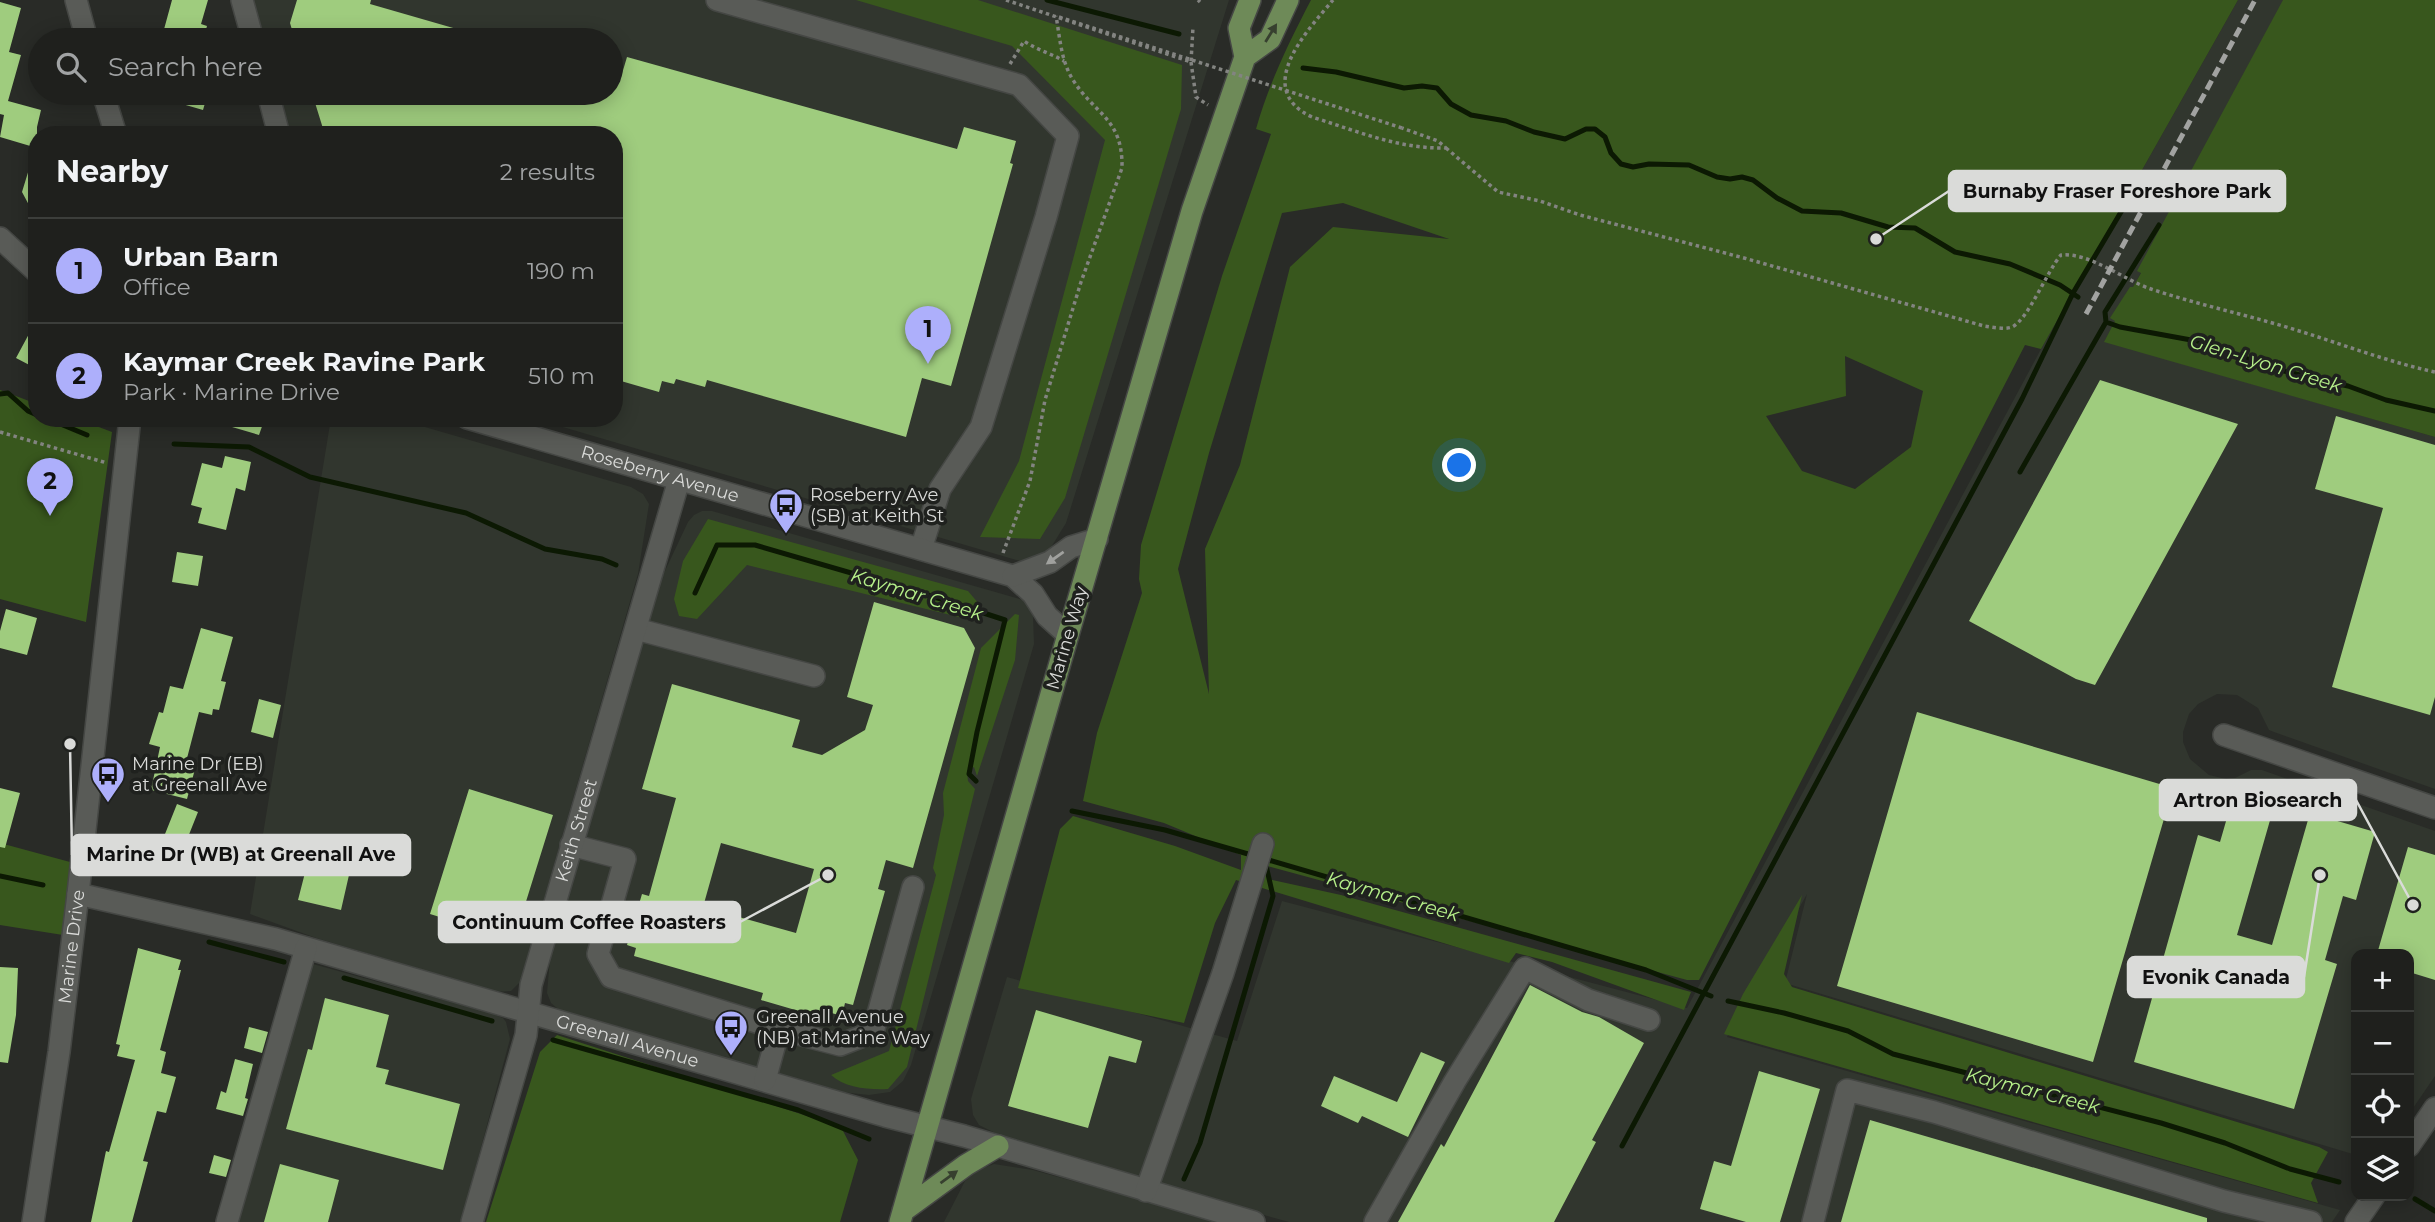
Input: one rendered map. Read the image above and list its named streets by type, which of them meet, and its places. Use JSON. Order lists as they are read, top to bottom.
{
  "streets": {
    "main road": ["Marine Way"],
    "street": [
      "Roseberry Avenue",
      "Keith Street",
      "Marine Drive",
      "Greenall Avenue"
    ]
  },
  "crossings": [
    ["Roseberry Avenue", "Marine Way"],
    ["Roseberry Avenue", "Keith Street"],
    ["Marine Way", "Greenall Avenue"],
    ["Keith Street", "Greenall Avenue"],
    ["Marine Drive", "Greenall Avenue"]
  ],
  "water": ["Glen-Lyon Creek", "Kaymar Creek"],
  "places": {
    "other": [
      "Burnaby Fraser Foreshore Park",
      "Marine Dr (WB) at Greenall Ave",
      "Continuum Coffee Roasters",
      "Evonik Canada",
      "Artron Biosearch"
    ],
    "bus stop": ["Roseberry Ave (SB) at Keith St", "Marine Dr (EB) at Greenall Ave", "Greenall Avenue (NB) at Marine Way"]
  },
  "page": {
    "search": "Search here",
    "heading": ["Nearby", "2 results"],
    "list": [
      {
        "mark": "1",
        "name": "Urban Barn",
        "note": "Office",
        "value": "190 m"
      },
      {
        "mark": "2",
        "name": "Kaymar Creek Ravine Park",
        "note": "Park · Marine Drive",
        "value": "510 m"
      }
    ],
    "pins": ["1", "2"],
    "map_buttons": ["+", "−"]
  }
}
